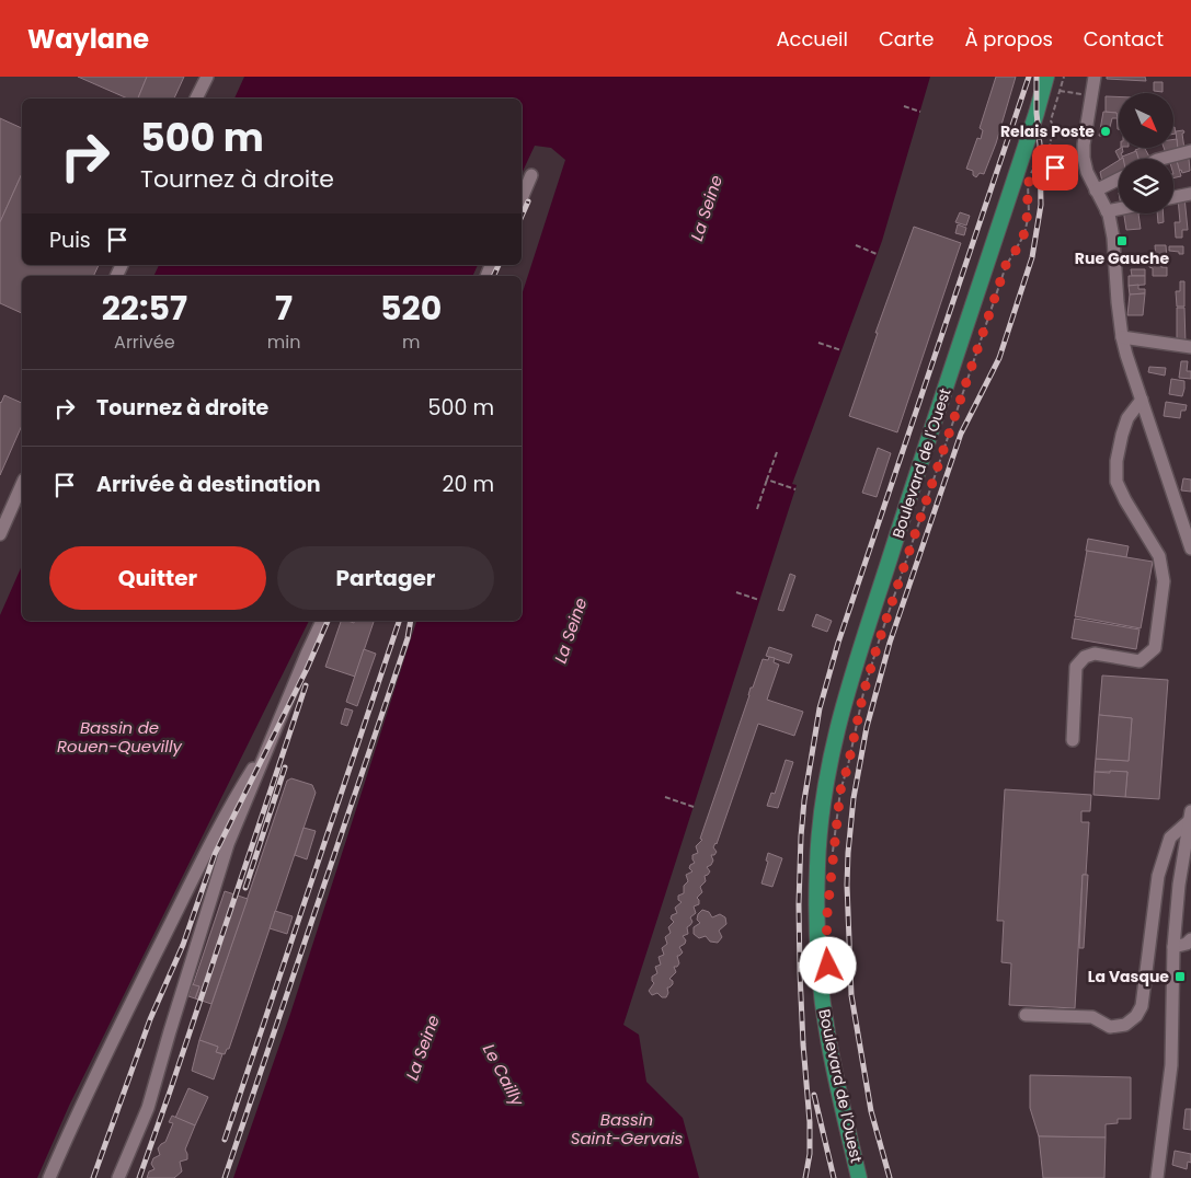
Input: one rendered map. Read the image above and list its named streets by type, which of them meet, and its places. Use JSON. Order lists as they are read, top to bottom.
{
  "streets": {
    "main road": ["Boulevard de l'Ouest"]
  },
  "water": [
    "La Seine",
    "Bassin de Rouen-Quevilly",
    "Le Cailly",
    "Bassin Saint-Gervais"
  ],
  "places": {
    "other": ["Relais Poste"],
    "transit": ["Rue Gauche", "La Vasque"]
  },
  "north": "bottom right",
  "page": {
    "header": "Waylane",
    "nav": [
      "Accueil",
      "Carte",
      "À propos",
      "Contact"
    ],
    "turn": ["500 m", "Tournez à droite"],
    "then": "Puis",
    "eta": [
      "22:57",
      "Arrivée",
      "7",
      "min",
      "520",
      "m"
    ],
    "list": [
      {
        "name": "Tournez à droite",
        "value": "500 m"
      },
      {
        "name": "Arrivée à destination",
        "value": "20 m"
      }
    ],
    "buttons": ["Quitter", "Partager"]
  }
}
